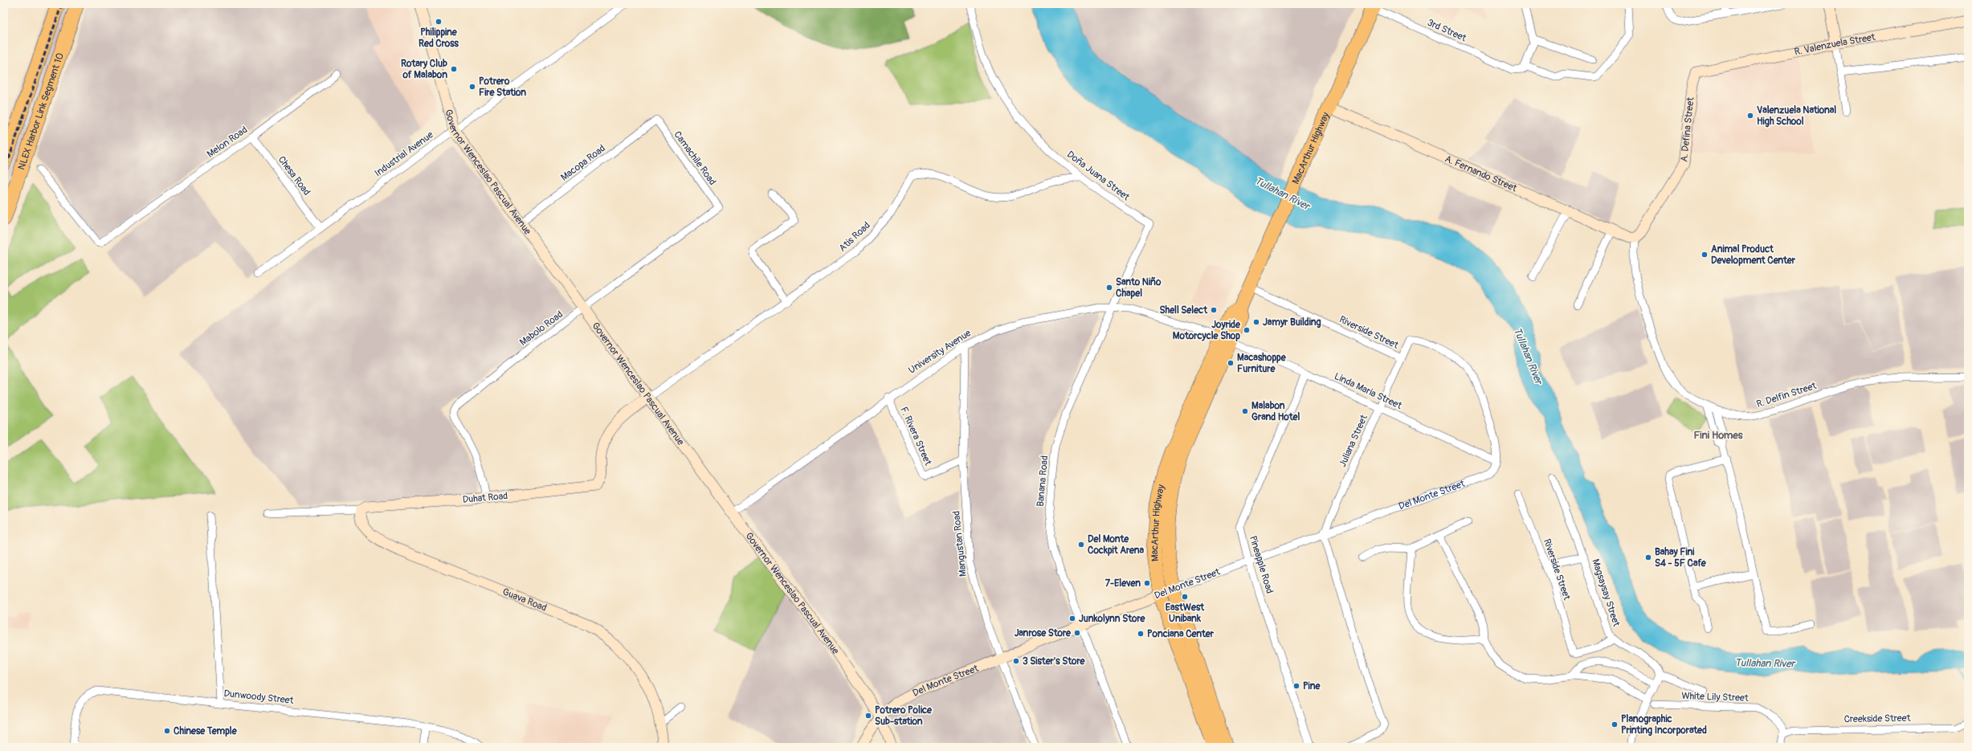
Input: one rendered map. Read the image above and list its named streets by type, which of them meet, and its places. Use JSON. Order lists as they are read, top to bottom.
{
  "streets": {
    "highway": ["NLEX Harbor Link Segment 10", "MacArthur Highway"],
    "street": [
      "3rd Street",
      "R. Valenzuela Street",
      "A. Defina Street",
      "Melon Road",
      "Industrial Avenue",
      "Camachile Road",
      "Macopa Road",
      "Governor Wenceslao Pascual Avenue",
      "A. Fernando Street",
      "Chesa Road",
      "Doña Juana Street",
      "Atis Road",
      "Mabolo Road",
      "Riverside Street",
      "University Avenue",
      "Linda Maria Street",
      "R. Delfin Street",
      "F. Rivera Street",
      "Juliana Street",
      "Banana Road",
      "Del Monte Street",
      "Duhat Road",
      "Mangustan Road",
      "Pineapple Road",
      "Magsaysay Street",
      "Guava Road",
      "Dunwoody Street",
      "White Lily Street",
      "Creekside Street"
    ]
  },
  "crossings": [
    ["3rd Street", "MacArthur Highway"],
    ["R. Valenzuela Street", "A. Defina Street"],
    ["A. Defina Street", "A. Fernando Street"],
    ["A. Defina Street", "R. Delfin Street"],
    ["Melon Road", "Chesa Road"],
    ["MacArthur Highway", "A. Fernando Street"],
    ["MacArthur Highway", "Riverside Street"],
    ["MacArthur Highway", "University Avenue"],
    ["MacArthur Highway", "Linda Maria Street"],
    ["MacArthur Highway", "Del Monte Street"],
    ["Industrial Avenue", "Governor Wenceslao Pascual Avenue"],
    ["Industrial Avenue", "Chesa Road"],
    ["Camachile Road", "Macopa Road"],
    ["Camachile Road", "Mabolo Road"],
    ["Macopa Road", "Governor Wenceslao Pascual Avenue"],
    ["Governor Wenceslao Pascual Avenue", "Atis Road"],
    ["Governor Wenceslao Pascual Avenue", "Mabolo Road"],
    ["Governor Wenceslao Pascual Avenue", "University Avenue"],
    ["Governor Wenceslao Pascual Avenue", "Del Monte Street"],
    ["Governor Wenceslao Pascual Avenue", "Duhat Road"],
    ["A. Fernando Street", "R. Delfin Street"],
    ["Doña Juana Street", "Atis Road"],
    ["Doña Juana Street", "Banana Road"],
    ["Atis Road", "Duhat Road"],
    ["Mabolo Road", "Duhat Road"],
    ["Riverside Street", "Linda Maria Street"],
    ["Riverside Street", "Juliana Street"],
    ["Riverside Street", "Del Monte Street"],
    ["Riverside Street", "Magsaysay Street"],
    ["University Avenue", "Linda Maria Street"],
    ["University Avenue", "F. Rivera Street"],
    ["University Avenue", "Banana Road"],
    ["University Avenue", "Mangustan Road"],
    ["Linda Maria Street", "Juliana Street"],
    ["Linda Maria Street", "Del Monte Street"],
    ["Linda Maria Street", "Pineapple Road"],
    ["F. Rivera Street", "Mangustan Road"],
    ["Juliana Street", "Del Monte Street"],
    ["Banana Road", "Del Monte Street"],
    ["Del Monte Street", "Mangustan Road"],
    ["Del Monte Street", "Pineapple Road"],
    ["Duhat Road", "Guava Road"],
    ["White Lily Street", "Creekside Street"]
  ],
  "districts": ["Fini Homes"],
  "water": ["Tullahan River"],
  "places": [
    "Philippine Red Cross",
    "Rotary Club of Malabon",
    "Potrero Fire Station",
    "Valenzuela National High School",
    "Animal Product Development Center",
    "Santo Niño Chapel",
    "Shell Select",
    "Jamyr Building",
    "Joyride Motorcycle Shop",
    "Macashoppe Furniture",
    "Malabon Grand Hotel",
    "Del Monte Cockpit Arena",
    "Bahay Fini S4 - 5F Cafe",
    "7-Eleven",
    "EastWest Unibank",
    "Junkolynn Store",
    "Janrose Store",
    "Ponciana Center",
    "3 Sister's Store",
    "Pine",
    "Potrero Police Sub-station",
    "Planographic Printing Incorporated",
    "Chinese Temple"
  ]
}
